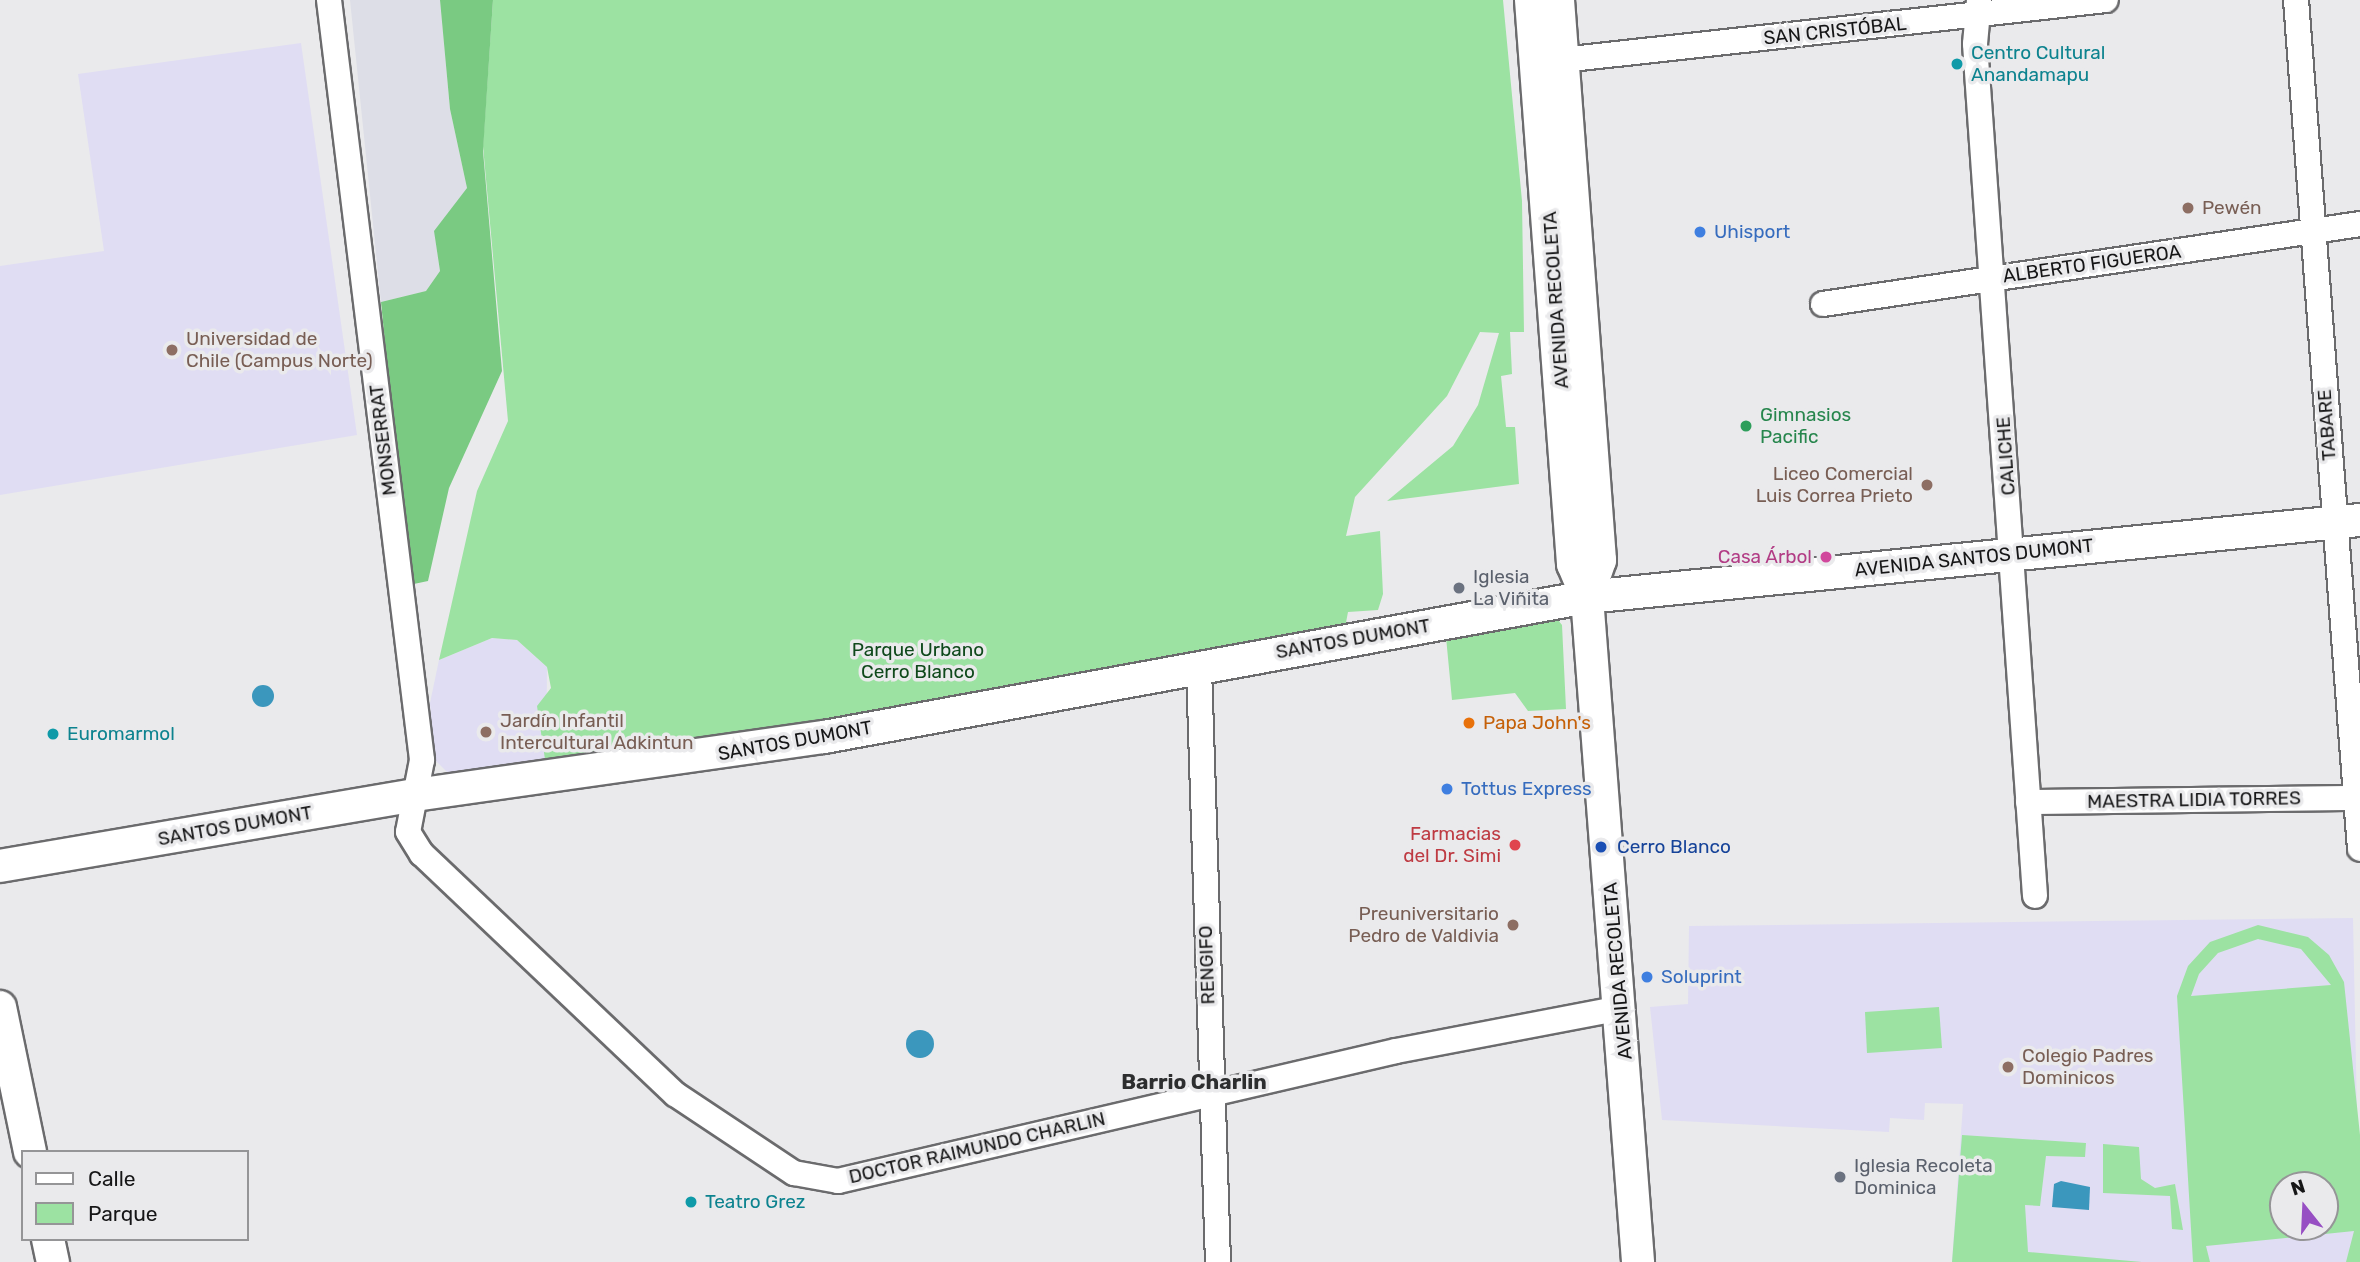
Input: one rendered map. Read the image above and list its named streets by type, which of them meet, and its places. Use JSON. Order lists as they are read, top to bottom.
{
  "streets": {
    "main road": ["AVENIDA RECOLETA", "AVENIDA SANTOS DUMONT", "SANTOS DUMONT"],
    "street": [
      "SAN CRISTÓBAL",
      "ALBERTO FIGUEROA",
      "TABARE",
      "MONSERRAT",
      "CALICHE",
      "MAESTRA LIDIA TORRES",
      "RENGIFO",
      "DOCTOR RAIMUNDO CHARLIN"
    ]
  },
  "crossings": [
    ["SAN CRISTÓBAL", "AVENIDA RECOLETA"],
    ["SAN CRISTÓBAL", "CALICHE"],
    ["ALBERTO FIGUEROA", "TABARE"],
    ["ALBERTO FIGUEROA", "CALICHE"],
    ["AVENIDA RECOLETA", "AVENIDA SANTOS DUMONT"],
    ["AVENIDA RECOLETA", "SANTOS DUMONT"],
    ["AVENIDA RECOLETA", "DOCTOR RAIMUNDO CHARLIN"],
    ["TABARE", "AVENIDA SANTOS DUMONT"],
    ["TABARE", "MAESTRA LIDIA TORRES"],
    ["MONSERRAT", "SANTOS DUMONT"],
    ["MONSERRAT", "DOCTOR RAIMUNDO CHARLIN"],
    ["CALICHE", "AVENIDA SANTOS DUMONT"],
    ["CALICHE", "MAESTRA LIDIA TORRES"],
    ["AVENIDA SANTOS DUMONT", "SANTOS DUMONT"],
    ["SANTOS DUMONT", "RENGIFO"],
    ["SANTOS DUMONT", "DOCTOR RAIMUNDO CHARLIN"],
    ["RENGIFO", "DOCTOR RAIMUNDO CHARLIN"]
  ],
  "districts": ["Barrio Charlin"],
  "parks": ["Parque Urbano Cerro Blanco"],
  "places": [
    "Centro Cultural Anandamapu",
    "Pewén",
    "Uhisport",
    "Universidad de Chile (Campus Norte)",
    "Gimnasios Pacific",
    "Liceo Comercial Luis Correa Prieto",
    "Casa Árbol",
    "Iglesia La Viñita",
    "Papa John's",
    "Jardín Infantil Intercultural Adkintun",
    "Euromarmol",
    "Tottus Express",
    "Farmacias del Dr. Simi",
    "Cerro Blanco",
    "Preuniversitario Pedro de Valdivia",
    "Soluprint",
    "Colegio Padres Dominicos",
    "Iglesia Recoleta Dominica",
    "Teatro Grez"
  ],
  "legend": ["Calle", "Parque"],
  "north": "top"
}
